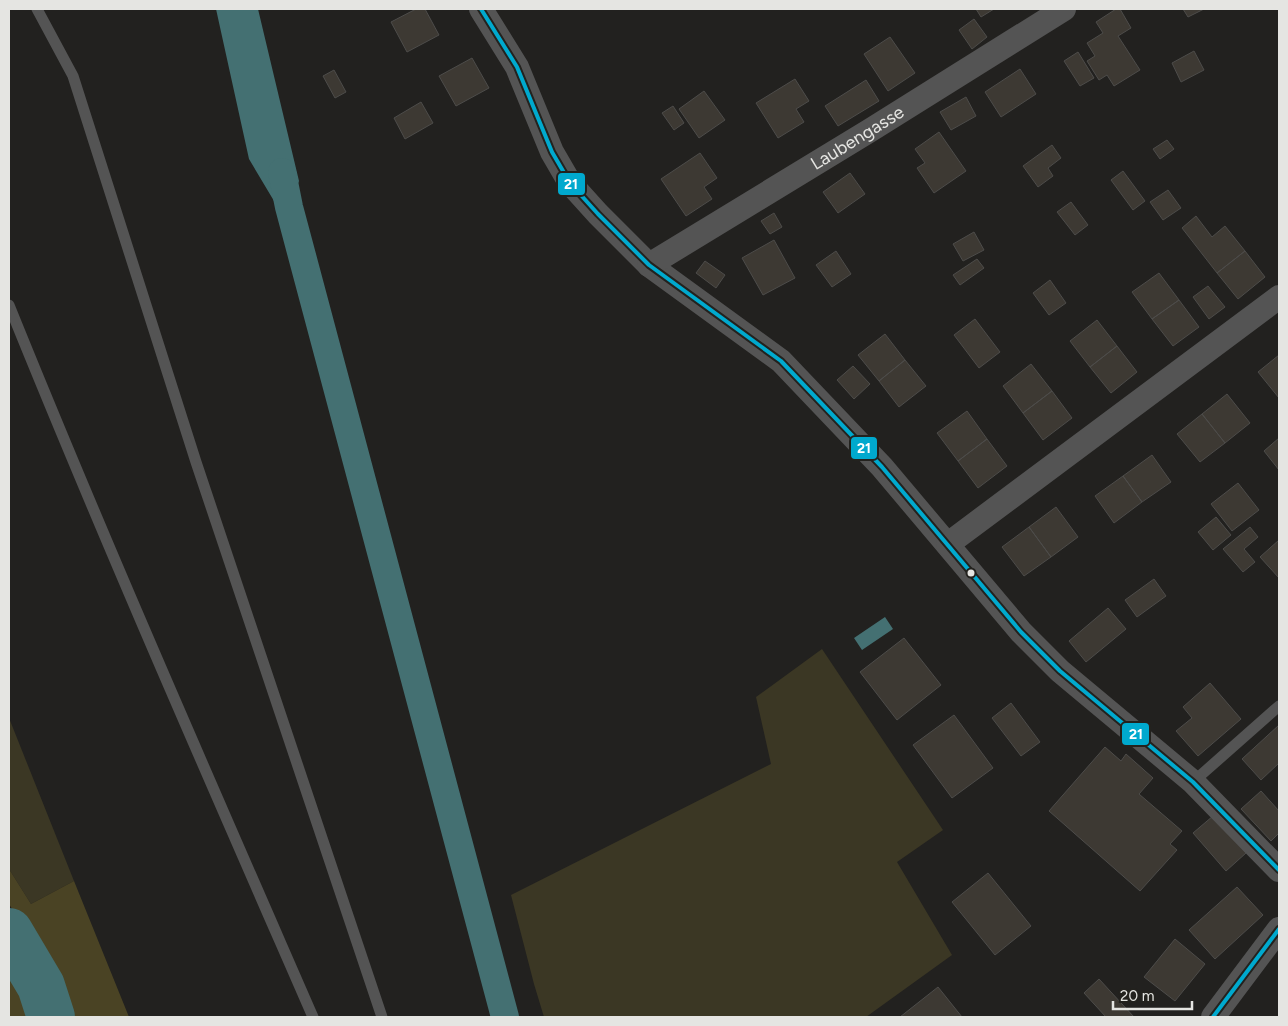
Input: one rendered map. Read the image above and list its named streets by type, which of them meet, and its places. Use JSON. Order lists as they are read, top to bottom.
{
  "streets": {
    "street": ["Laubengasse"]
  },
  "lines": ["transit line 21"],
  "scale_bar": "20 m"
}
